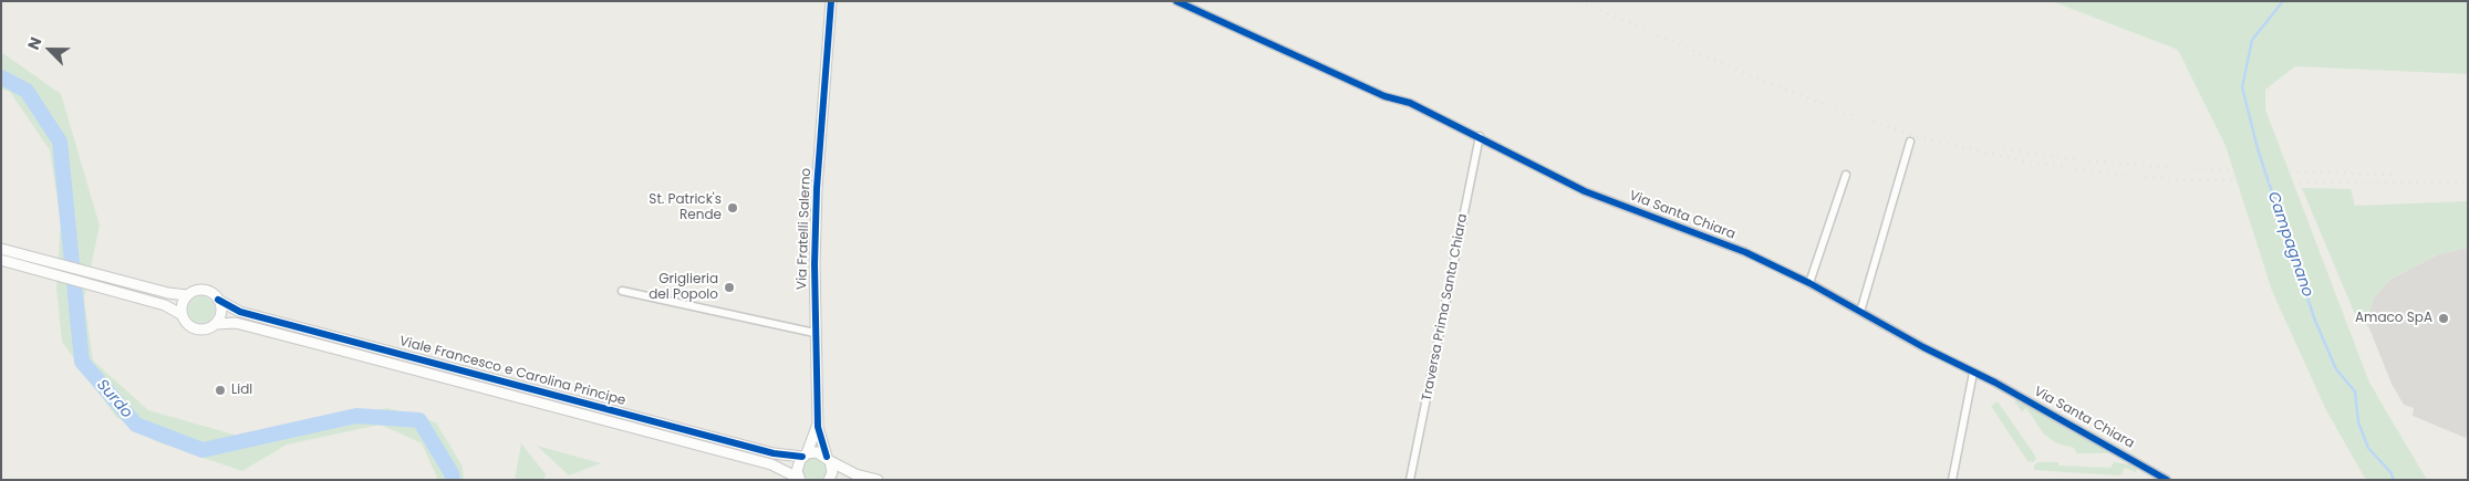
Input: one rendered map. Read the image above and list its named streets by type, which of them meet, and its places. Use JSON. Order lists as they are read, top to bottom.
{
  "streets": {
    "street": [
      "Via Santa Chiara",
      "Via Fratelli Salerno",
      "Traversa Prima Santa Chiara",
      "Viale Francesco e Carolina Principe"
    ]
  },
  "crossings": [
    ["Via Santa Chiara", "Traversa Prima Santa Chiara"],
    ["Via Fratelli Salerno", "Viale Francesco e Carolina Principe"]
  ],
  "water": ["Campagnano", "Surdo"],
  "places": [
    "St. Patrick's Rende",
    "Griglieria del Popolo",
    "Amaco SpA",
    "Lidl"
  ],
  "north": "top left"
}
